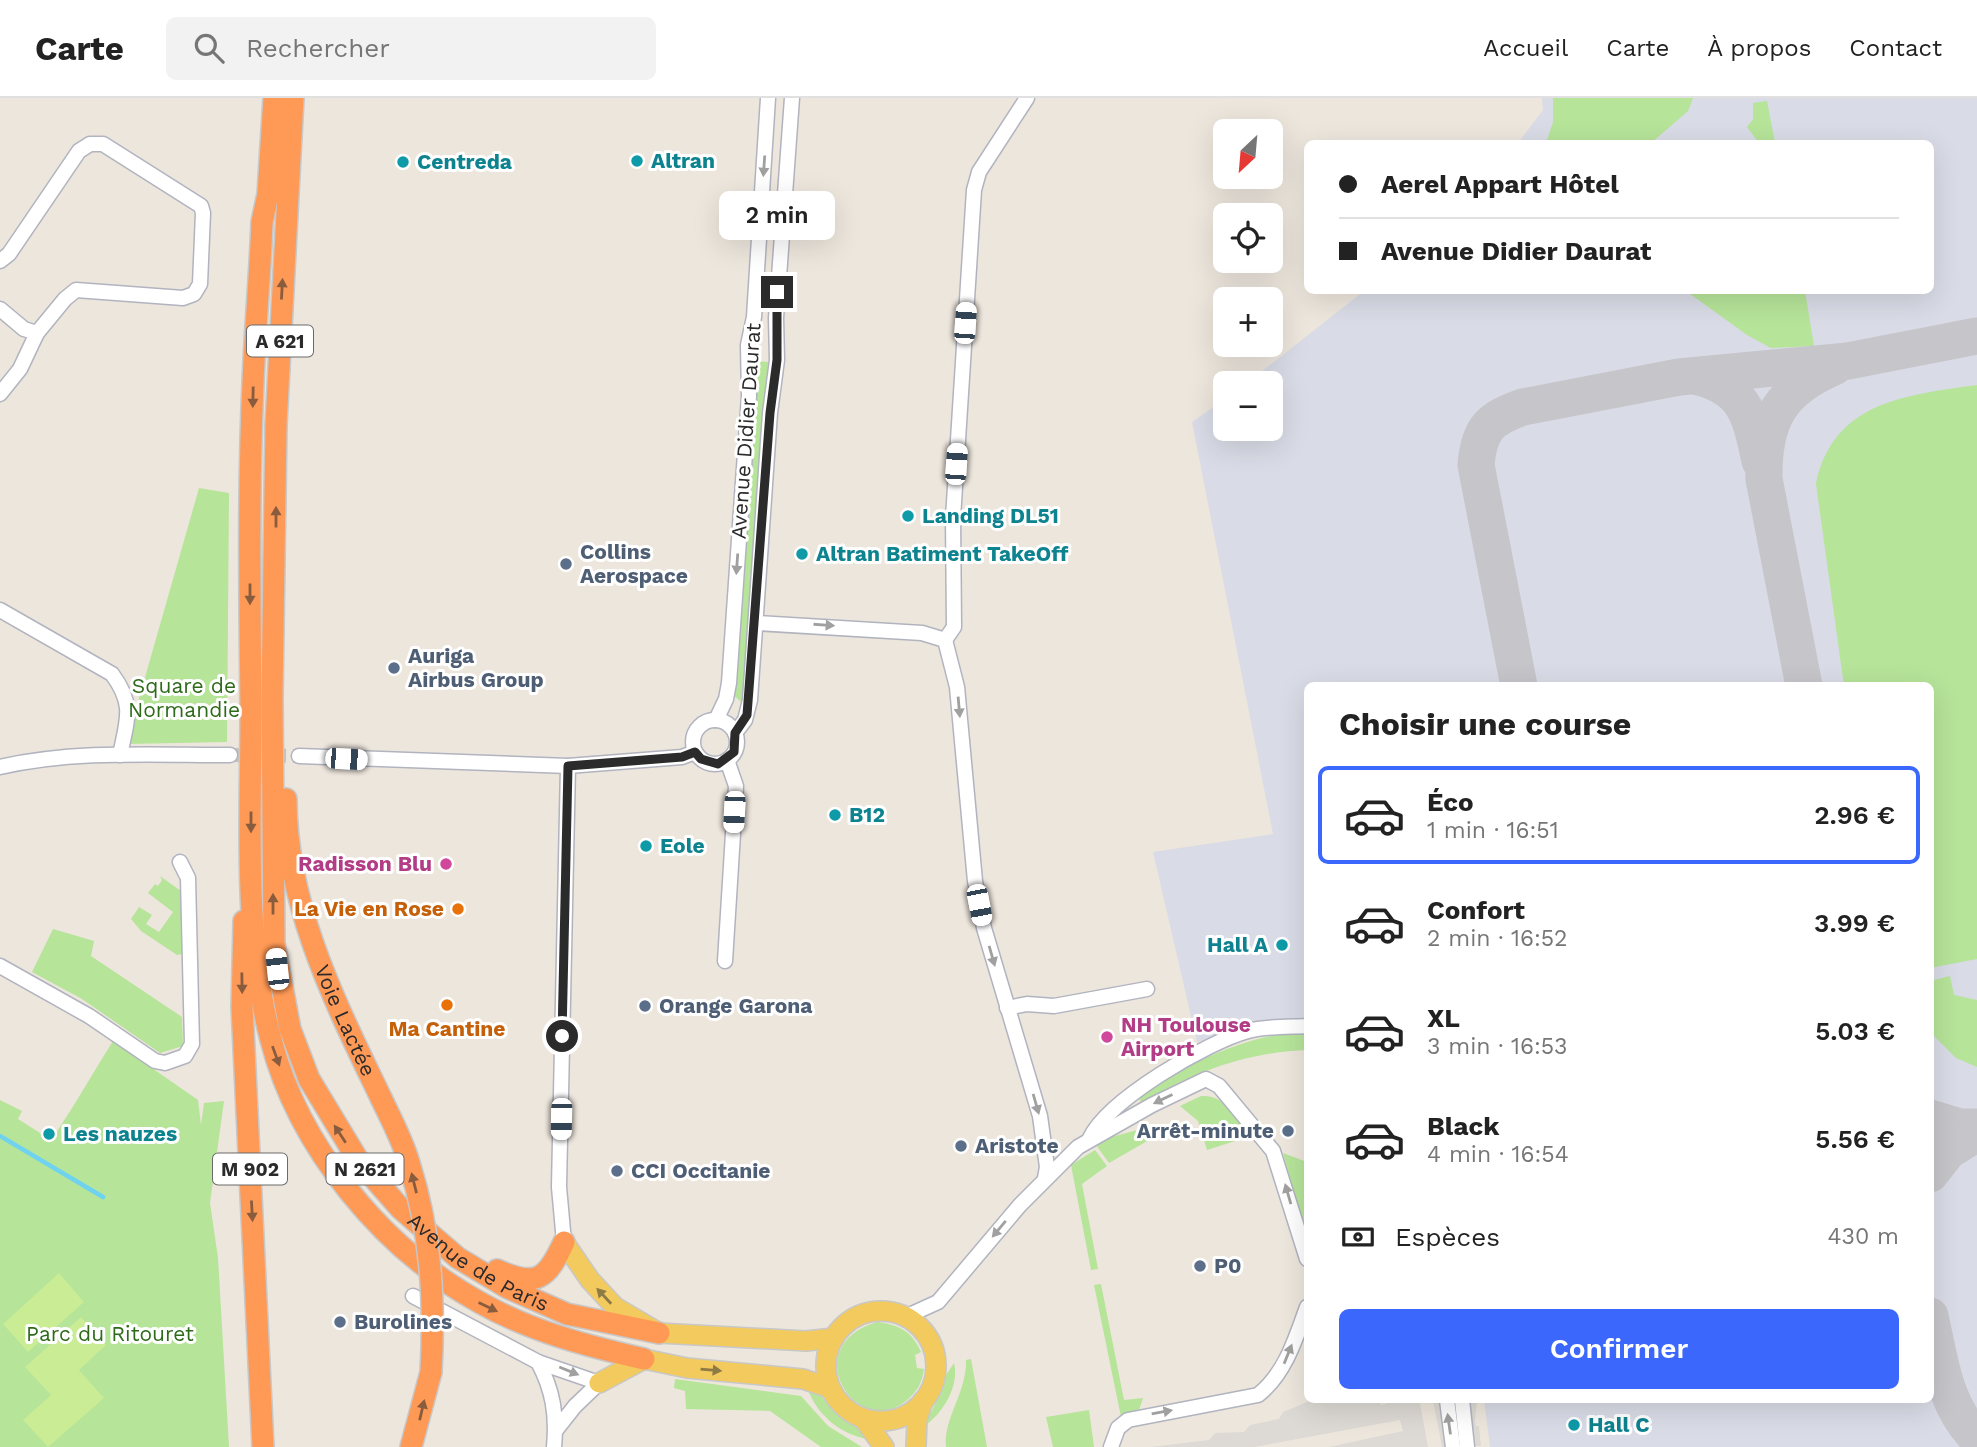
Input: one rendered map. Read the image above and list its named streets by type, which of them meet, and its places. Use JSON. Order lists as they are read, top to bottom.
{
  "streets": {
    "highway": [
      "A 621",
      "Voie Lactée",
      "M 902",
      "N 2621",
      "Avenue de Paris"
    ],
    "street": ["Avenue Didier Daurat"]
  },
  "crossings": [
    ["A 621", "Voie Lactée"],
    ["A 621", "M 902"],
    ["A 621", "Avenue de Paris"],
    ["Voie Lactée", "Avenue de Paris"],
    ["M 902", "Avenue de Paris"]
  ],
  "parks": ["Square de Normandie", "Parc du Ritouret"],
  "places": [
    "Altran",
    "Centreda",
    "Landing DL51",
    "Altran Batiment TakeOff",
    "Collins Aerospace",
    "Auriga Airbus Group",
    "B12",
    "Eole",
    "Radisson Blu",
    "La Vie en Rose",
    "Hall A",
    "Ma Cantine",
    "Orange Garona",
    "NH Toulouse Airport",
    "Arrêt-minute",
    "Les nauzes",
    "Aristote",
    "CCI Occitanie",
    "P0",
    "Burolines",
    "Hall C"
  ],
  "north": "bottom left",
  "page": {
    "header": "Carte",
    "search": "Rechercher",
    "nav": [
      "Accueil",
      "Carte",
      "À propos",
      "Contact"
    ],
    "map_buttons": ["+", "−"],
    "banner": ["Aerel Appart Hôtel", "Avenue Didier Daurat"],
    "bubble": "2 min",
    "heading": "Choisir une course",
    "list": [
      {
        "name": "Éco",
        "note": "1 min · 16:51",
        "value": "2.96 €"
      },
      {
        "name": "Confort",
        "note": "2 min · 16:52",
        "value": "3.99 €"
      },
      {
        "name": "XL",
        "note": "3 min · 16:53",
        "value": "5.03 €"
      },
      {
        "name": "Black",
        "note": "4 min · 16:54",
        "value": "5.56 €"
      }
    ],
    "pay": ["Espèces", "430 m"],
    "buttons": "Confirmer"
  }
}
